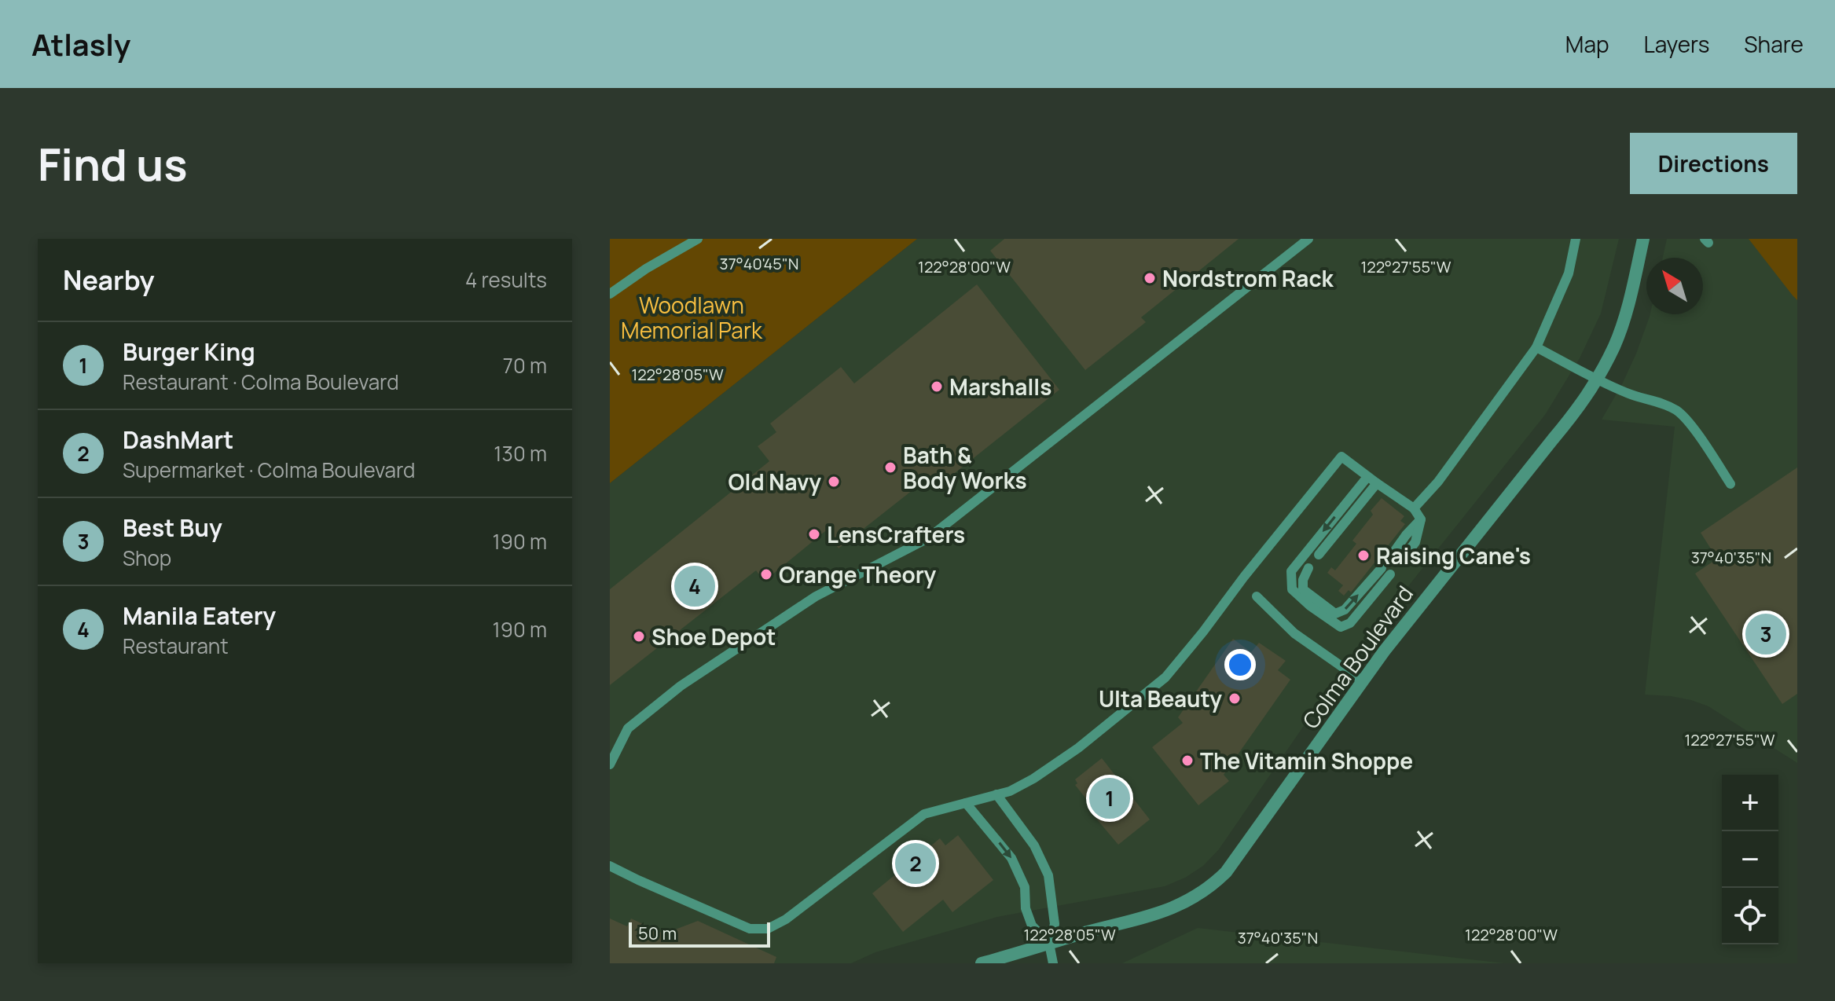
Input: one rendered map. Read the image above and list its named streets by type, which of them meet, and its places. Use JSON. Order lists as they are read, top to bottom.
{
  "streets": {
    "street": ["Colma Boulevard"]
  },
  "parks": ["Woodlawn Memorial Park"],
  "places": [
    "Nordstrom Rack",
    "Marshalls",
    "Bath & Body Works",
    "Old Navy",
    "LensCrafters",
    "Raising Cane's",
    "Orange Theory",
    "Shoe Depot",
    "Ulta Beauty",
    "The Vitamin Shoppe"
  ],
  "scale_bar": "50 m",
  "north": "top left",
  "page": {
    "header": "Atlasly",
    "nav": ["Map", "Layers", "Share"],
    "buttons": "Directions",
    "title": "Find us",
    "heading": ["Nearby", "4 results"],
    "list": [
      {
        "mark": "1",
        "name": "Burger King",
        "note": "Restaurant · Colma Boulevard",
        "value": "70 m"
      },
      {
        "mark": "2",
        "name": "DashMart",
        "note": "Supermarket · Colma Boulevard",
        "value": "130 m"
      },
      {
        "mark": "3",
        "name": "Best Buy",
        "note": "Shop",
        "value": "190 m"
      },
      {
        "mark": "4",
        "name": "Manila Eatery",
        "note": "Restaurant",
        "value": "190 m"
      }
    ],
    "pins": [
      "4",
      "3",
      "1",
      "2"
    ],
    "map_buttons": ["+", "−"],
    "scale": "50 m"
  },
  "coordinates": [
    "37°40'45\"N",
    "122°28'00\"W",
    "122°27'55\"W",
    "122°28'05\"W",
    "37°40'35\"N"
  ]
}
